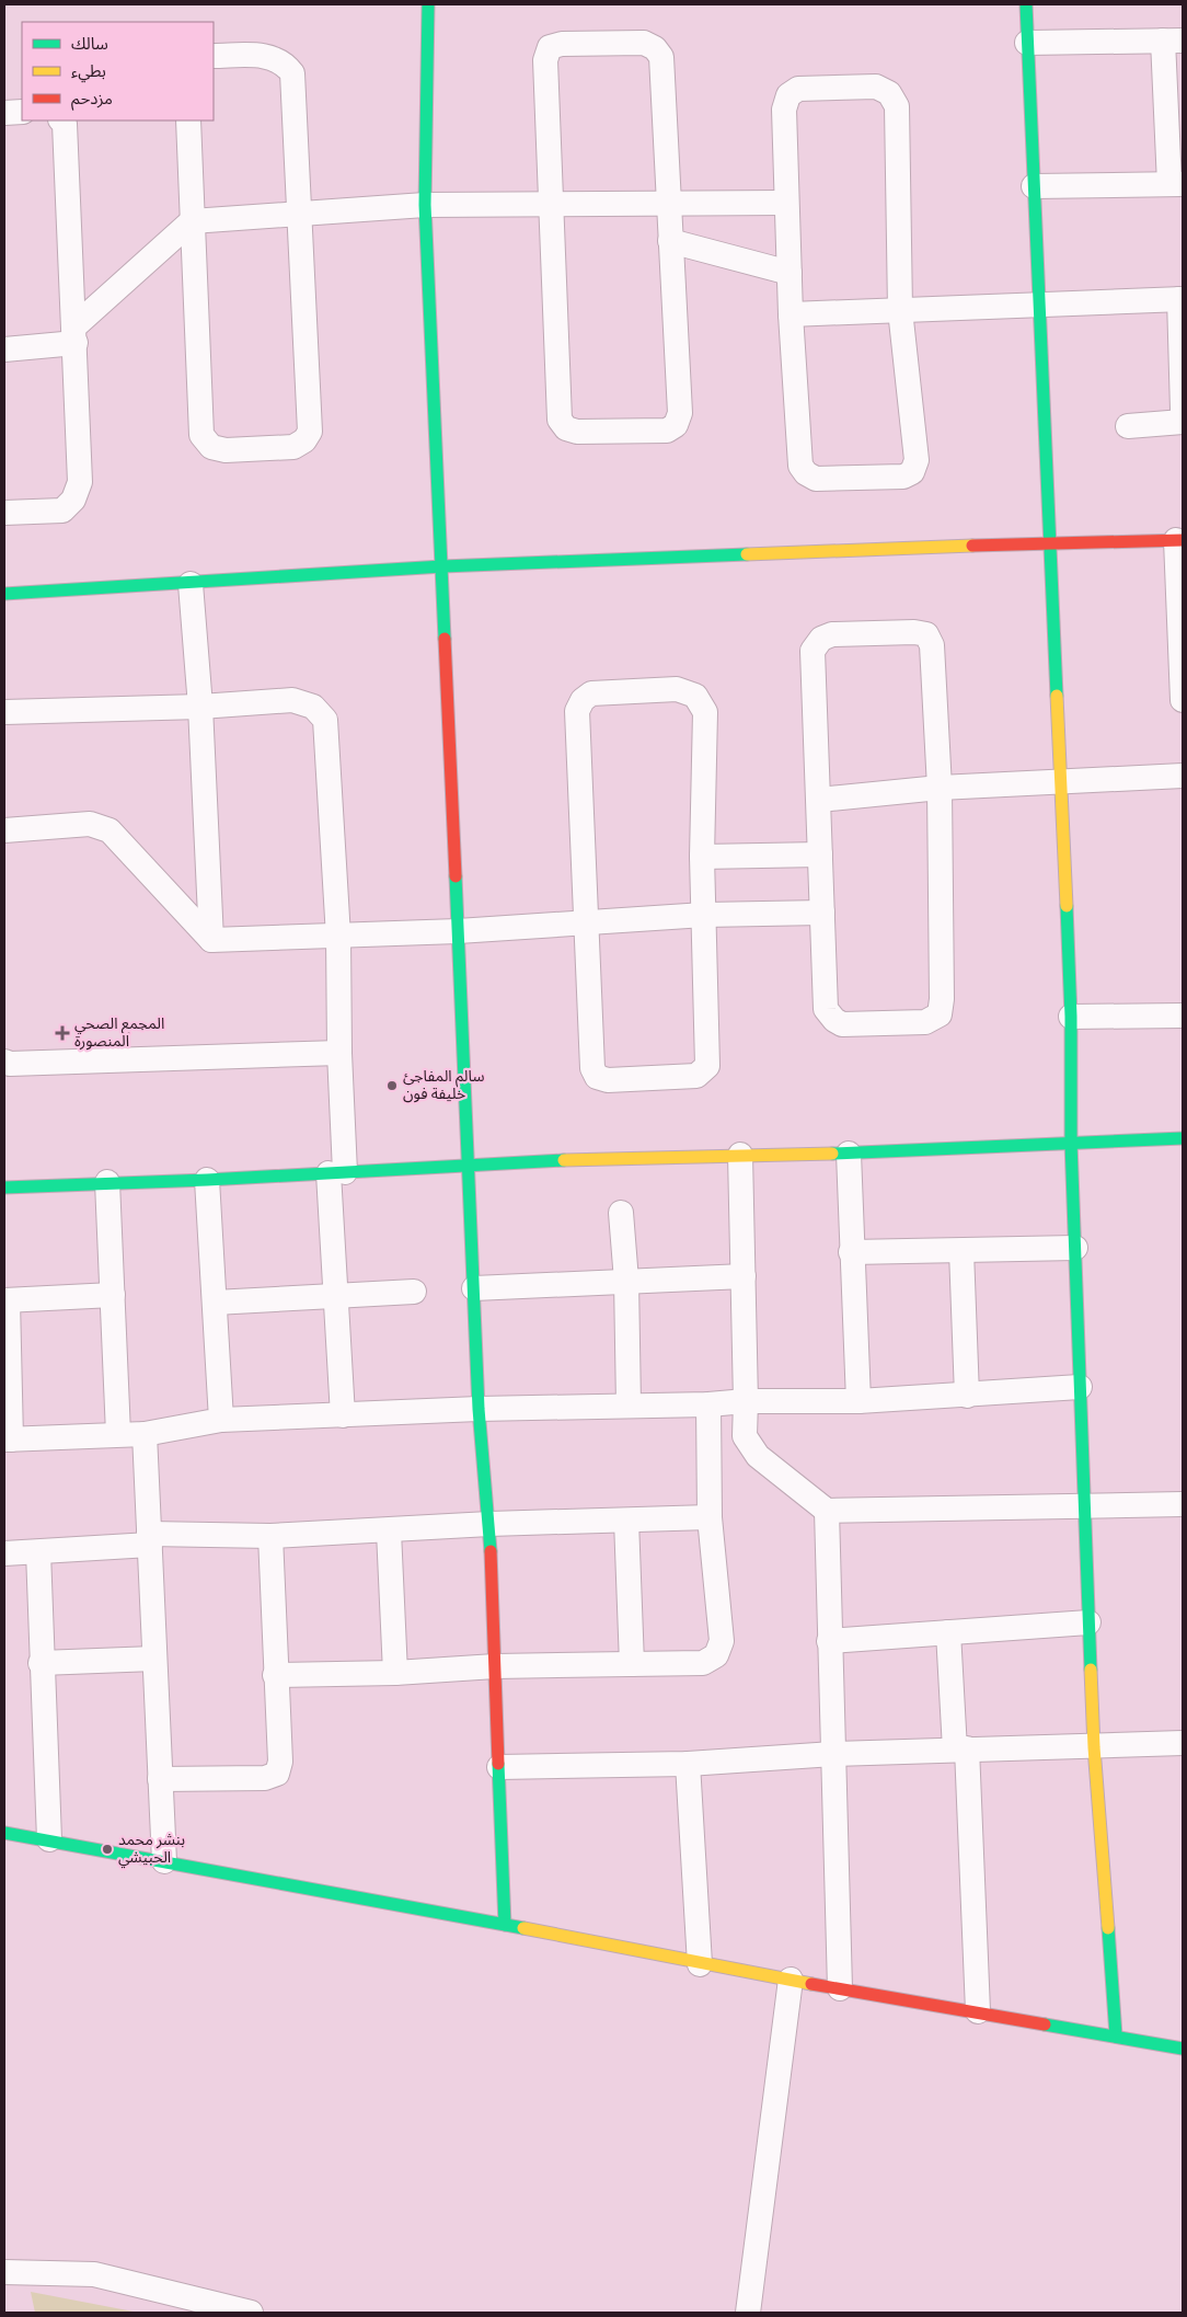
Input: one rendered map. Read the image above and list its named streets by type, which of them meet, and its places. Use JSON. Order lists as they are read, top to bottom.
{
  "places": {
    "health": ["المجمع الصحي المنصورة"],
    "other": ["سالم المفاجئ خليفة فون", "بنشر محمد الحبيشي"]
  },
  "legend": ["سالك", "بطيء", "مزدحم"]
}
